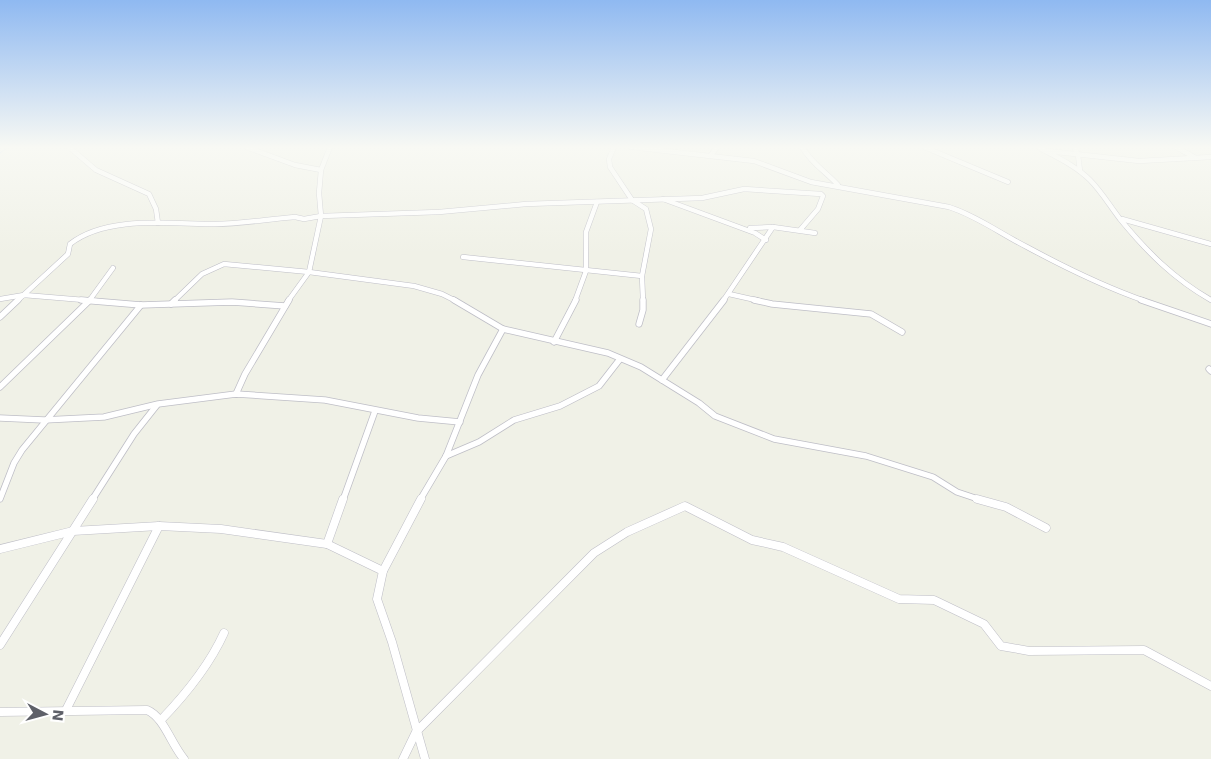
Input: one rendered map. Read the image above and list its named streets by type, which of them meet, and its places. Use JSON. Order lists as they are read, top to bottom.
{
  "north": "right"
}
